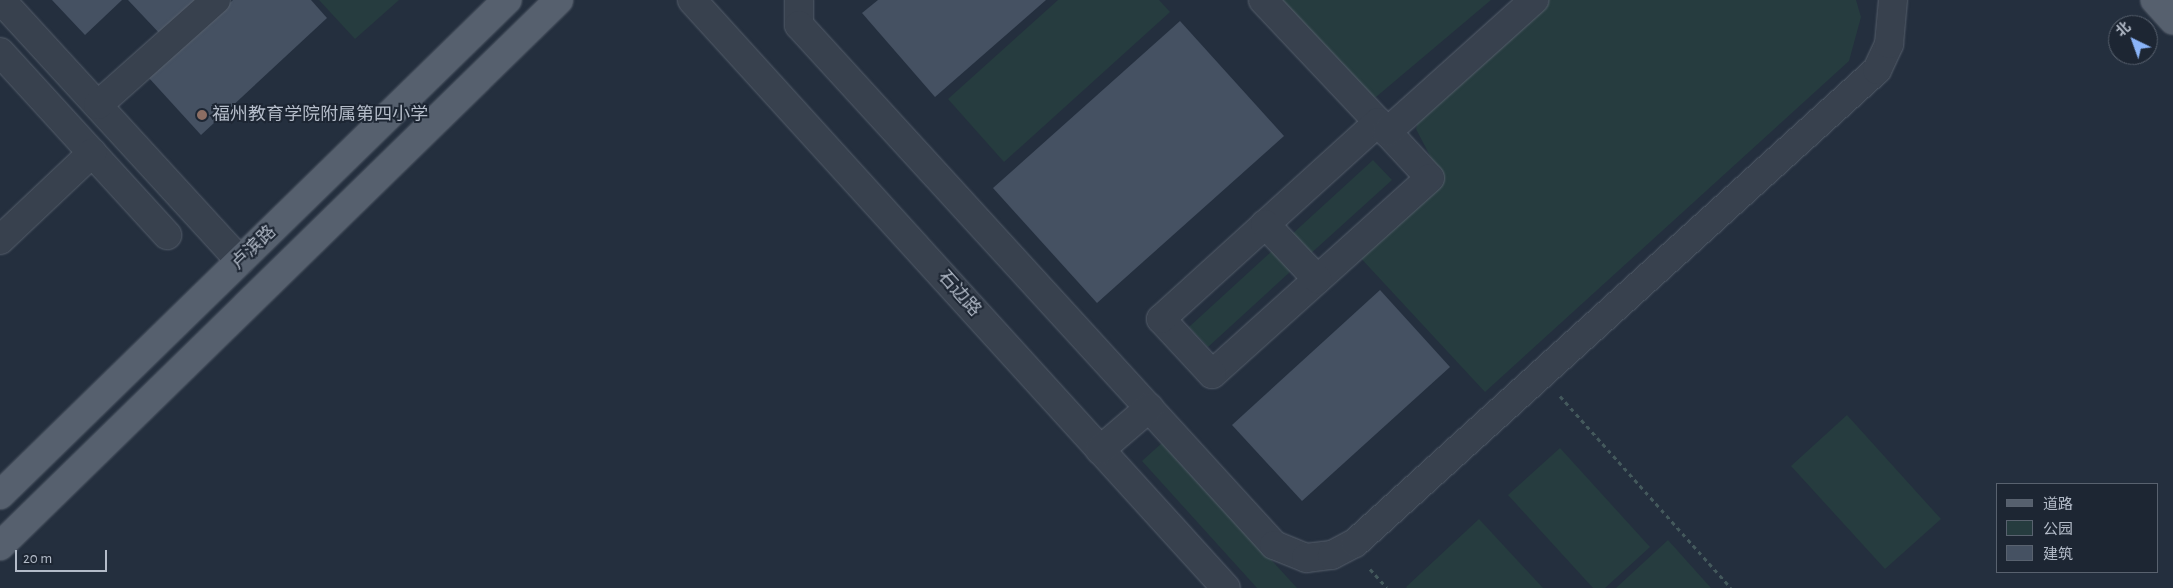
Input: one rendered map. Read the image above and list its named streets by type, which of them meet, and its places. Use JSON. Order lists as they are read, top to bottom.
{
  "streets": {
    "main road": ["卢滨路"],
    "street": ["石边路"]
  },
  "places": ["福州教育学院附属第四小学"],
  "legend": ["道路", "公园", "建筑"],
  "scale_bar": "20 m",
  "north": "top left"
}
